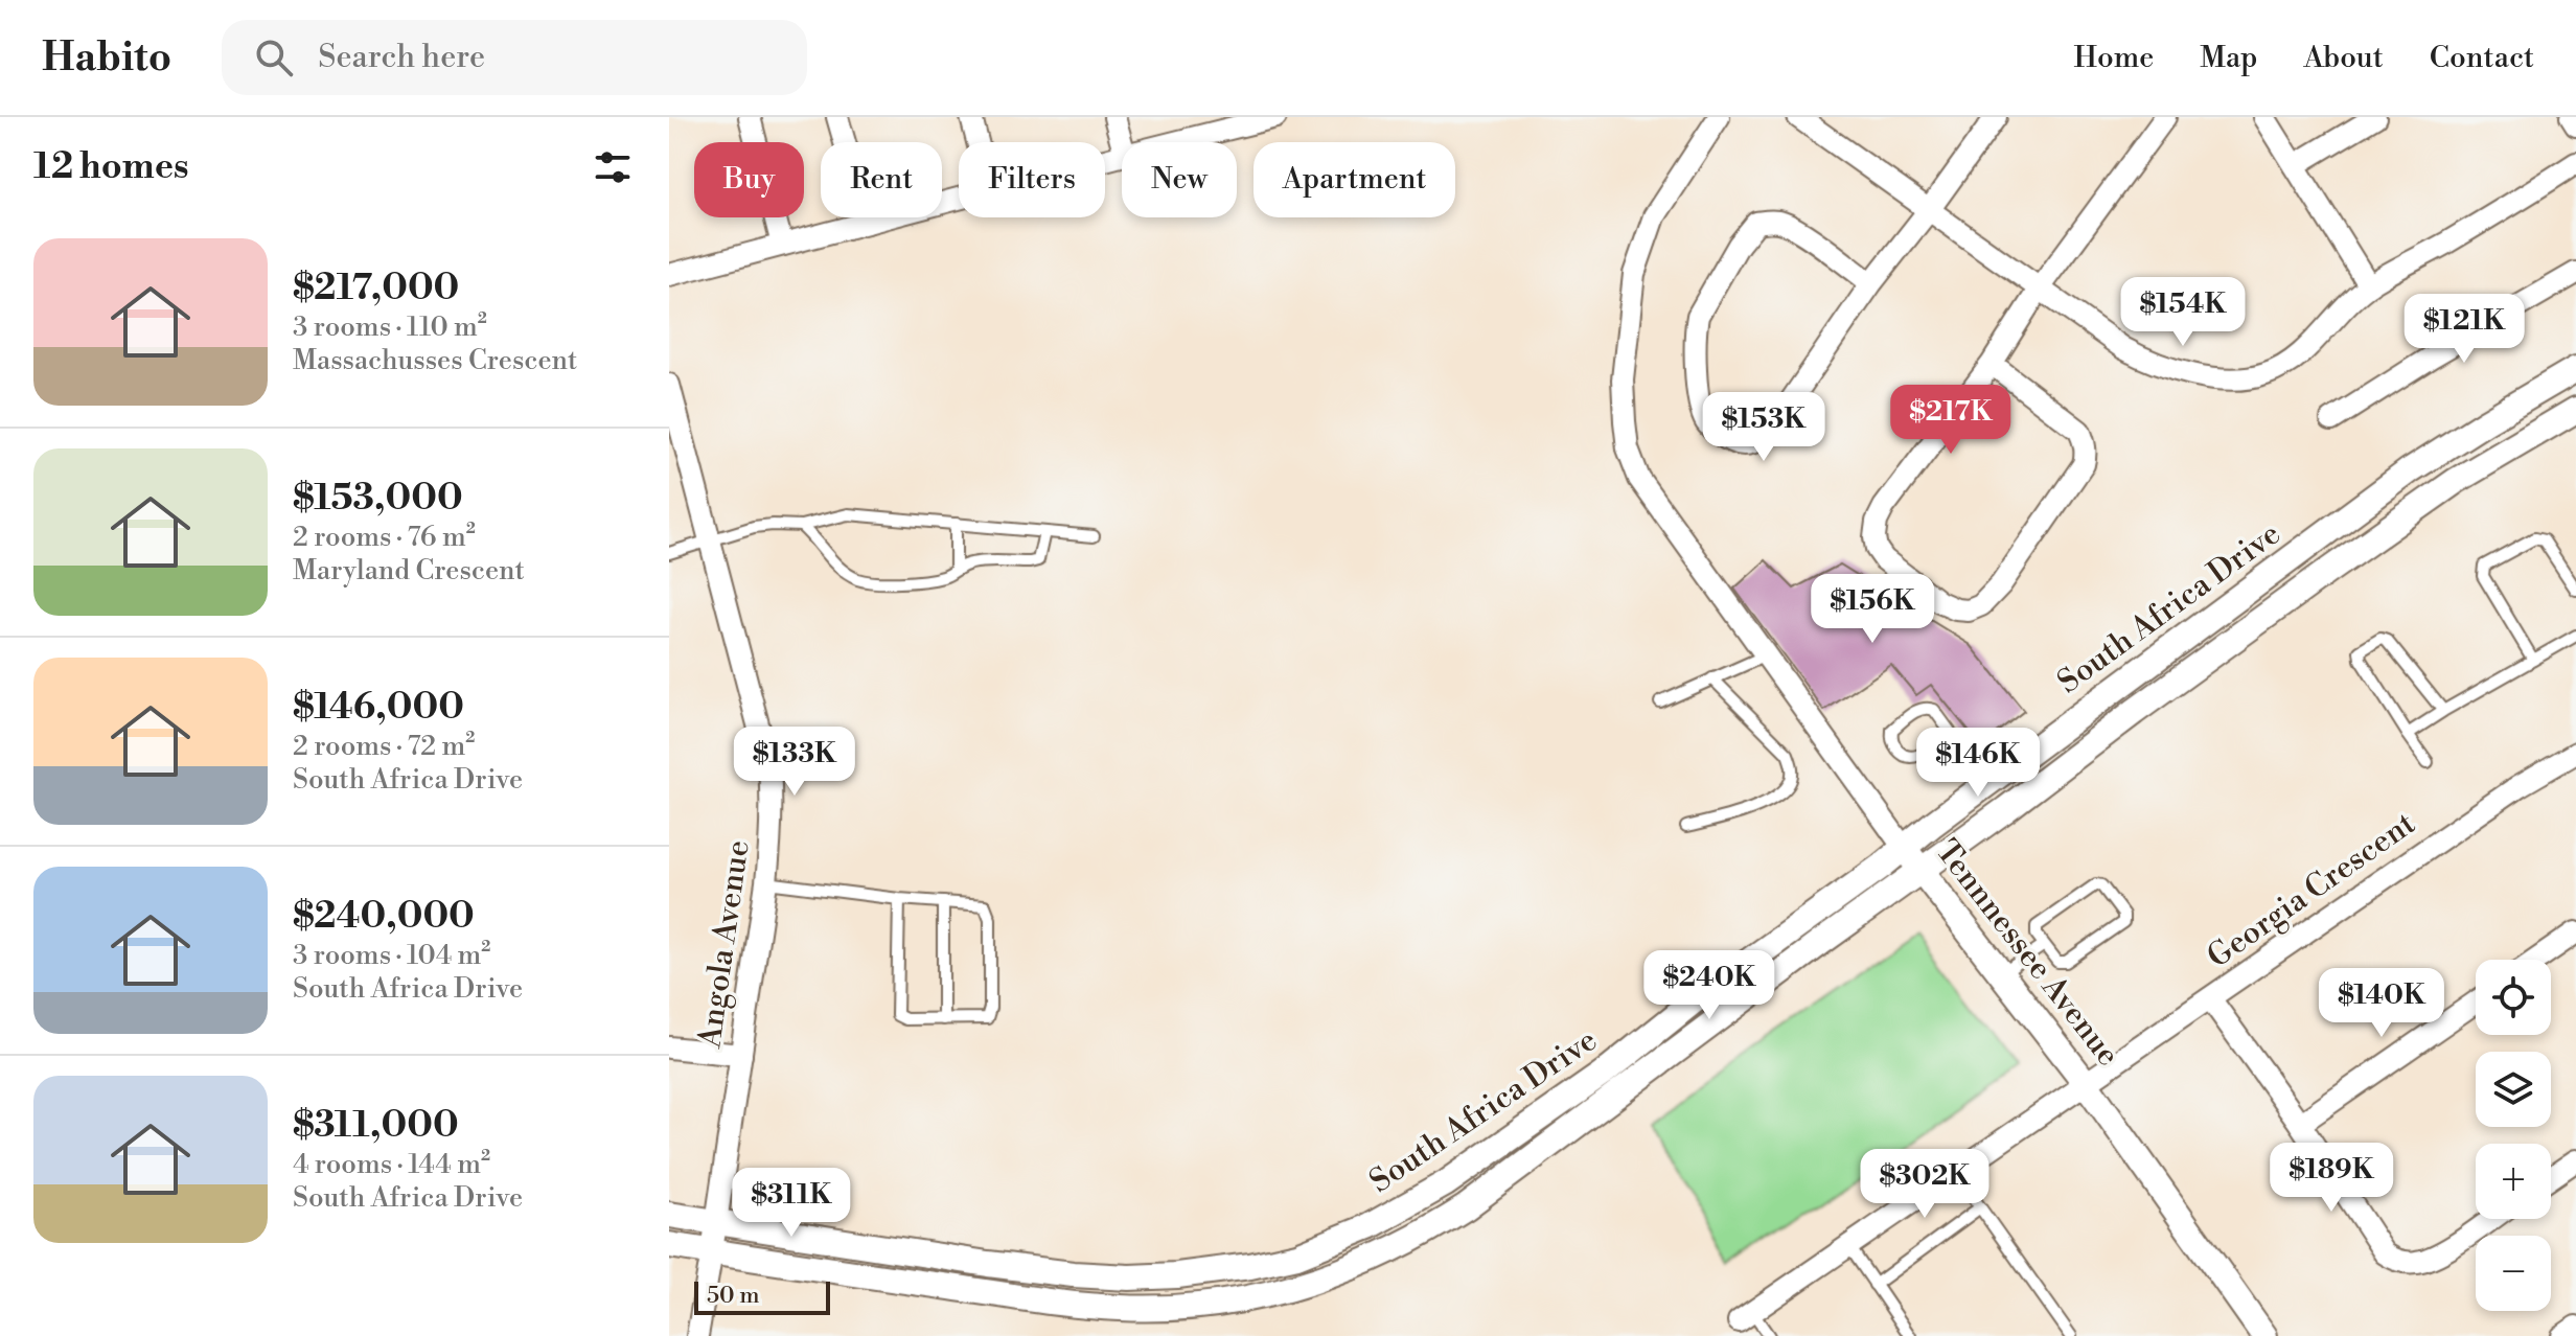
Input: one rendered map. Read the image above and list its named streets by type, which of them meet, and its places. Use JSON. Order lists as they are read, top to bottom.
{
  "streets": {
    "street": [
      "South Africa Drive",
      "Georgia Crescent",
      "Angola Avenue",
      "Tennnessee Avenue"
    ]
  },
  "crossings": [
    ["South Africa Drive", "Angola Avenue"],
    ["South Africa Drive", "Tennnessee Avenue"],
    ["Georgia Crescent", "Tennnessee Avenue"]
  ],
  "scale_bar": "50 m",
  "page": {
    "header": "Habito",
    "search": "Search here",
    "nav": [
      "Home",
      "Map",
      "About",
      "Contact"
    ],
    "heading": "12 homes",
    "chip": [
      "Buy",
      "Rent",
      "Filters",
      "New",
      "Apartment"
    ],
    "list": [
      {
        "name": "$217,000",
        "note": "3 rooms · 110 m² · Massachusses Crescent"
      },
      {
        "name": "$153,000",
        "note": "2 rooms · 76 m² · Maryland Crescent"
      },
      {
        "name": "$146,000",
        "note": "2 rooms · 72 m² · South Africa Drive"
      },
      {
        "name": "$240,000",
        "note": "3 rooms · 104 m² · South Africa Drive"
      },
      {
        "name": "$311,000",
        "note": "4 rooms · 144 m² · South Africa Drive"
      }
    ],
    "price": [
      "$154K",
      "$121K",
      "$217K",
      "$153K",
      "$156K",
      "$133K",
      "$146K",
      "$240K",
      "$140K",
      "$189K",
      "$302K",
      "$311K"
    ],
    "map_buttons": ["+", "−"],
    "scale": "50 m"
  }
}
